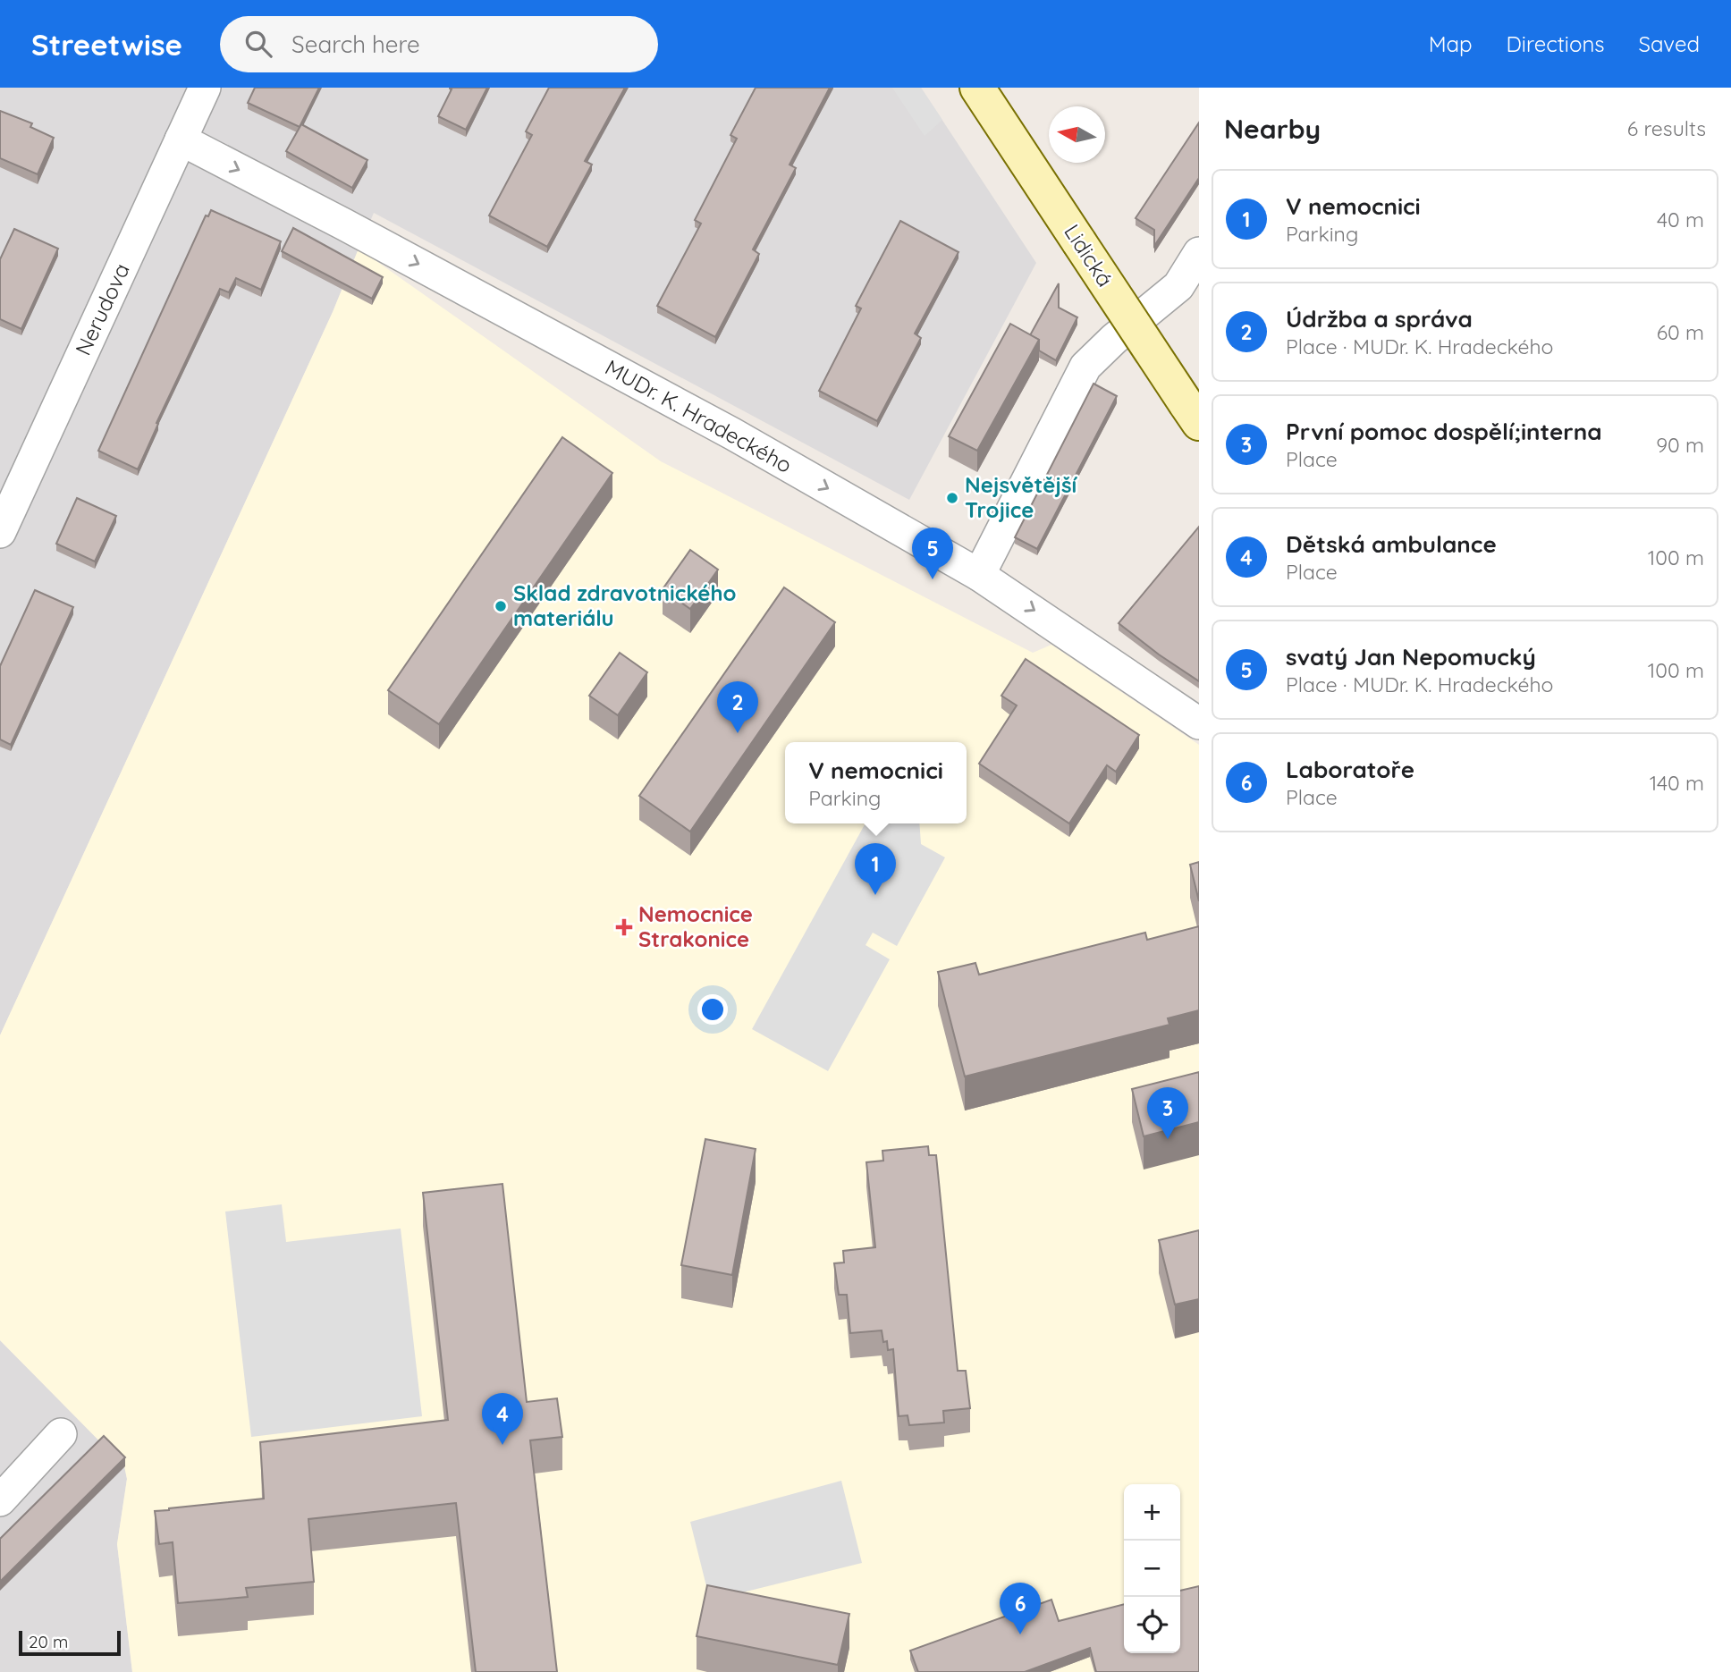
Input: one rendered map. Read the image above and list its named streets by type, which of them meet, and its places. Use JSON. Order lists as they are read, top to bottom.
{
  "streets": {
    "street": ["Lidická", "Nerudova", "MUDr. K. Hradeckého"]
  },
  "crossings": [
    ["Nerudova", "MUDr. K. Hradeckého"]
  ],
  "one_way": ["MUDr. K. Hradeckého"],
  "places": {
    "other": ["Nejsvětější Trojice", "Sklad zdravotnického materiálu"],
    "health": ["Nemocnice Strakonice"]
  },
  "scale_bar": "20 m",
  "north": "left",
  "page": {
    "header": "Streetwise",
    "search": "Search here",
    "nav": ["Map", "Directions", "Saved"],
    "heading": ["Nearby", "6 results"],
    "list": [
      {
        "mark": "1",
        "name": "V nemocnici",
        "note": "Parking",
        "value": "40 m"
      },
      {
        "mark": "2",
        "name": "Údržba a správa",
        "note": "Place · MUDr. K. Hradeckého",
        "value": "60 m"
      },
      {
        "mark": "3",
        "name": "První pomoc dospělí;interna",
        "note": "Place",
        "value": "90 m"
      },
      {
        "mark": "4",
        "name": "Dětská ambulance",
        "note": "Place",
        "value": "100 m"
      },
      {
        "mark": "5",
        "name": "svatý Jan Nepomucký",
        "note": "Place · MUDr. K. Hradeckého",
        "value": "100 m"
      },
      {
        "mark": "6",
        "name": "Laboratoře",
        "note": "Place",
        "value": "140 m"
      }
    ],
    "pins": [
      "5",
      "2",
      "1",
      "3",
      "4",
      "6"
    ],
    "popup": ["V nemocnici", "Parking"],
    "map_buttons": ["+", "−"],
    "scale": "20 m"
  }
}
